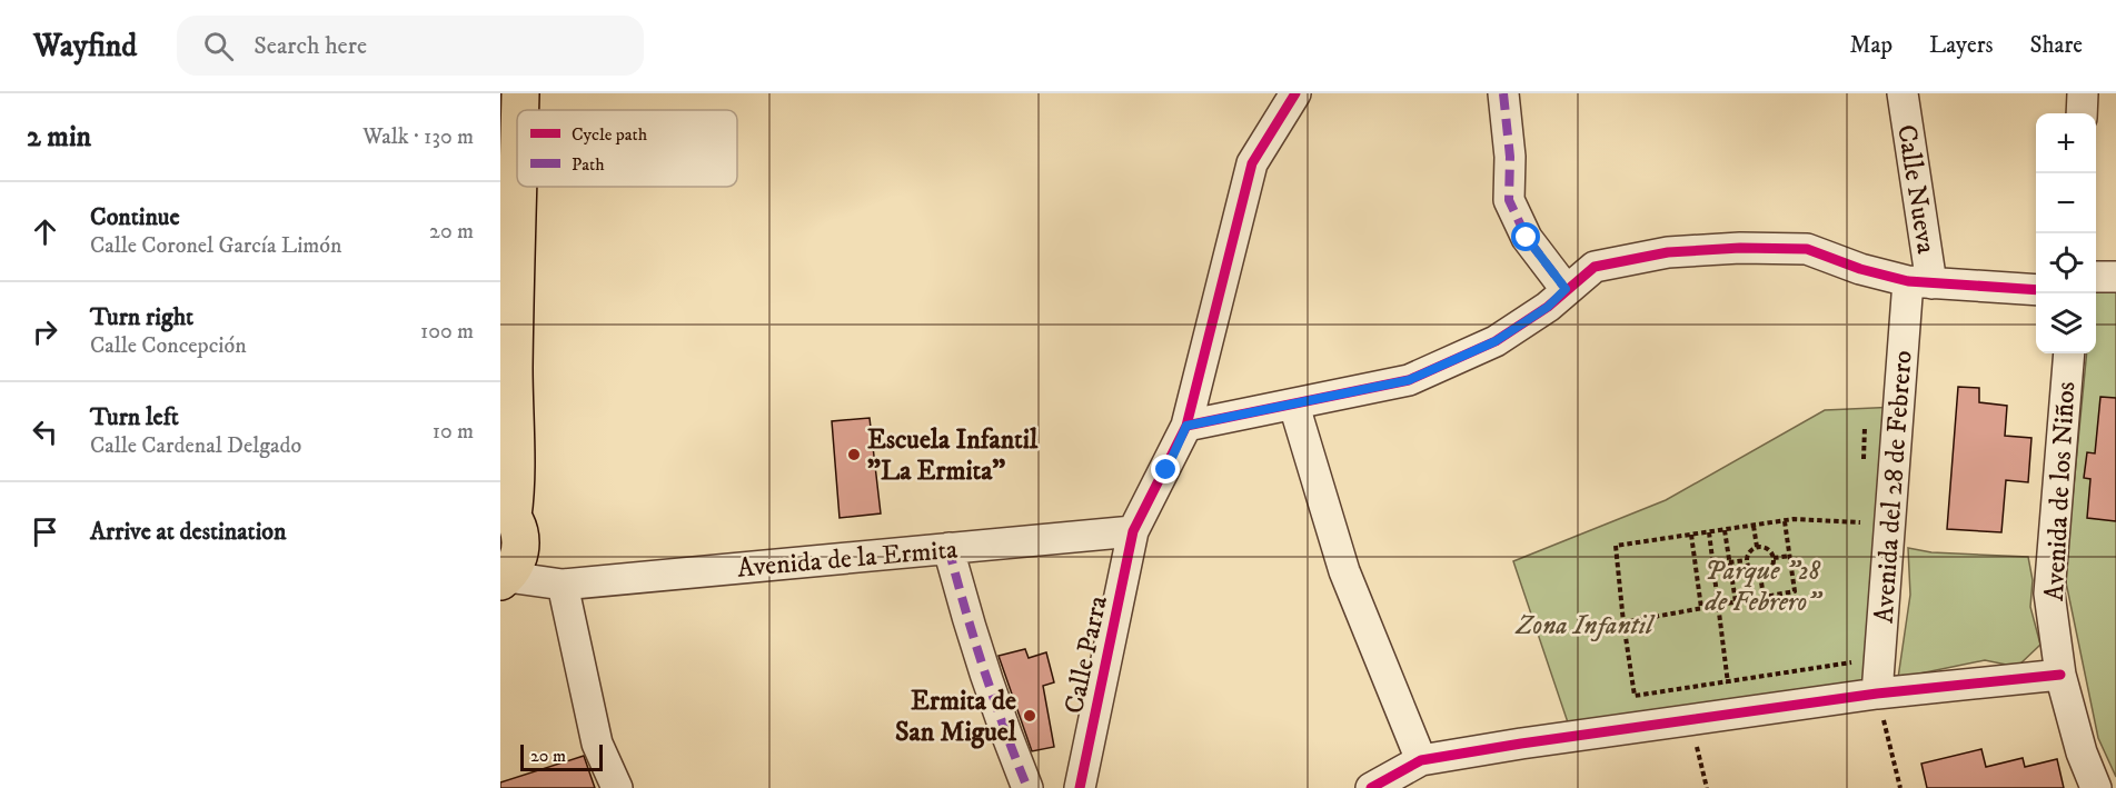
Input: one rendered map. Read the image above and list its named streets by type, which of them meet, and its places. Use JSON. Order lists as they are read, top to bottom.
{
  "streets": {
    "street": [
      "Calle Nueva",
      "Avenida del 28 de Febrero",
      "Avenida de los Niños",
      "Avenida de la Ermita",
      "Calle Parra"
    ]
  },
  "crossings": [
    ["Calle Nueva", "Avenida del 28 de Febrero"],
    ["Avenida de la Ermita", "Calle Parra"]
  ],
  "parks": ["Parque \"28 de Febrero\"", "Zona Infantil"],
  "places": ["Escuela Infantil \"La Ermita\"", "Ermita de San Miguel"],
  "legend": ["Cycle path", "Path"],
  "scale_bar": "20 m",
  "page": {
    "header": "Wayfind",
    "search": "Search here",
    "nav": ["Map", "Layers", "Share"],
    "heading": ["2 min", "Walk · 130 m"],
    "map_buttons": ["+", "−"],
    "list": [
      ["Continue", "Calle Coronel García Limón", "20 m"],
      ["Turn right", "Calle Concepción", "100 m"],
      ["Turn left", "Calle Cardenal Delgado", "10 m"],
      "Arrive at destination"
    ],
    "scale": "20 m"
  }
}
